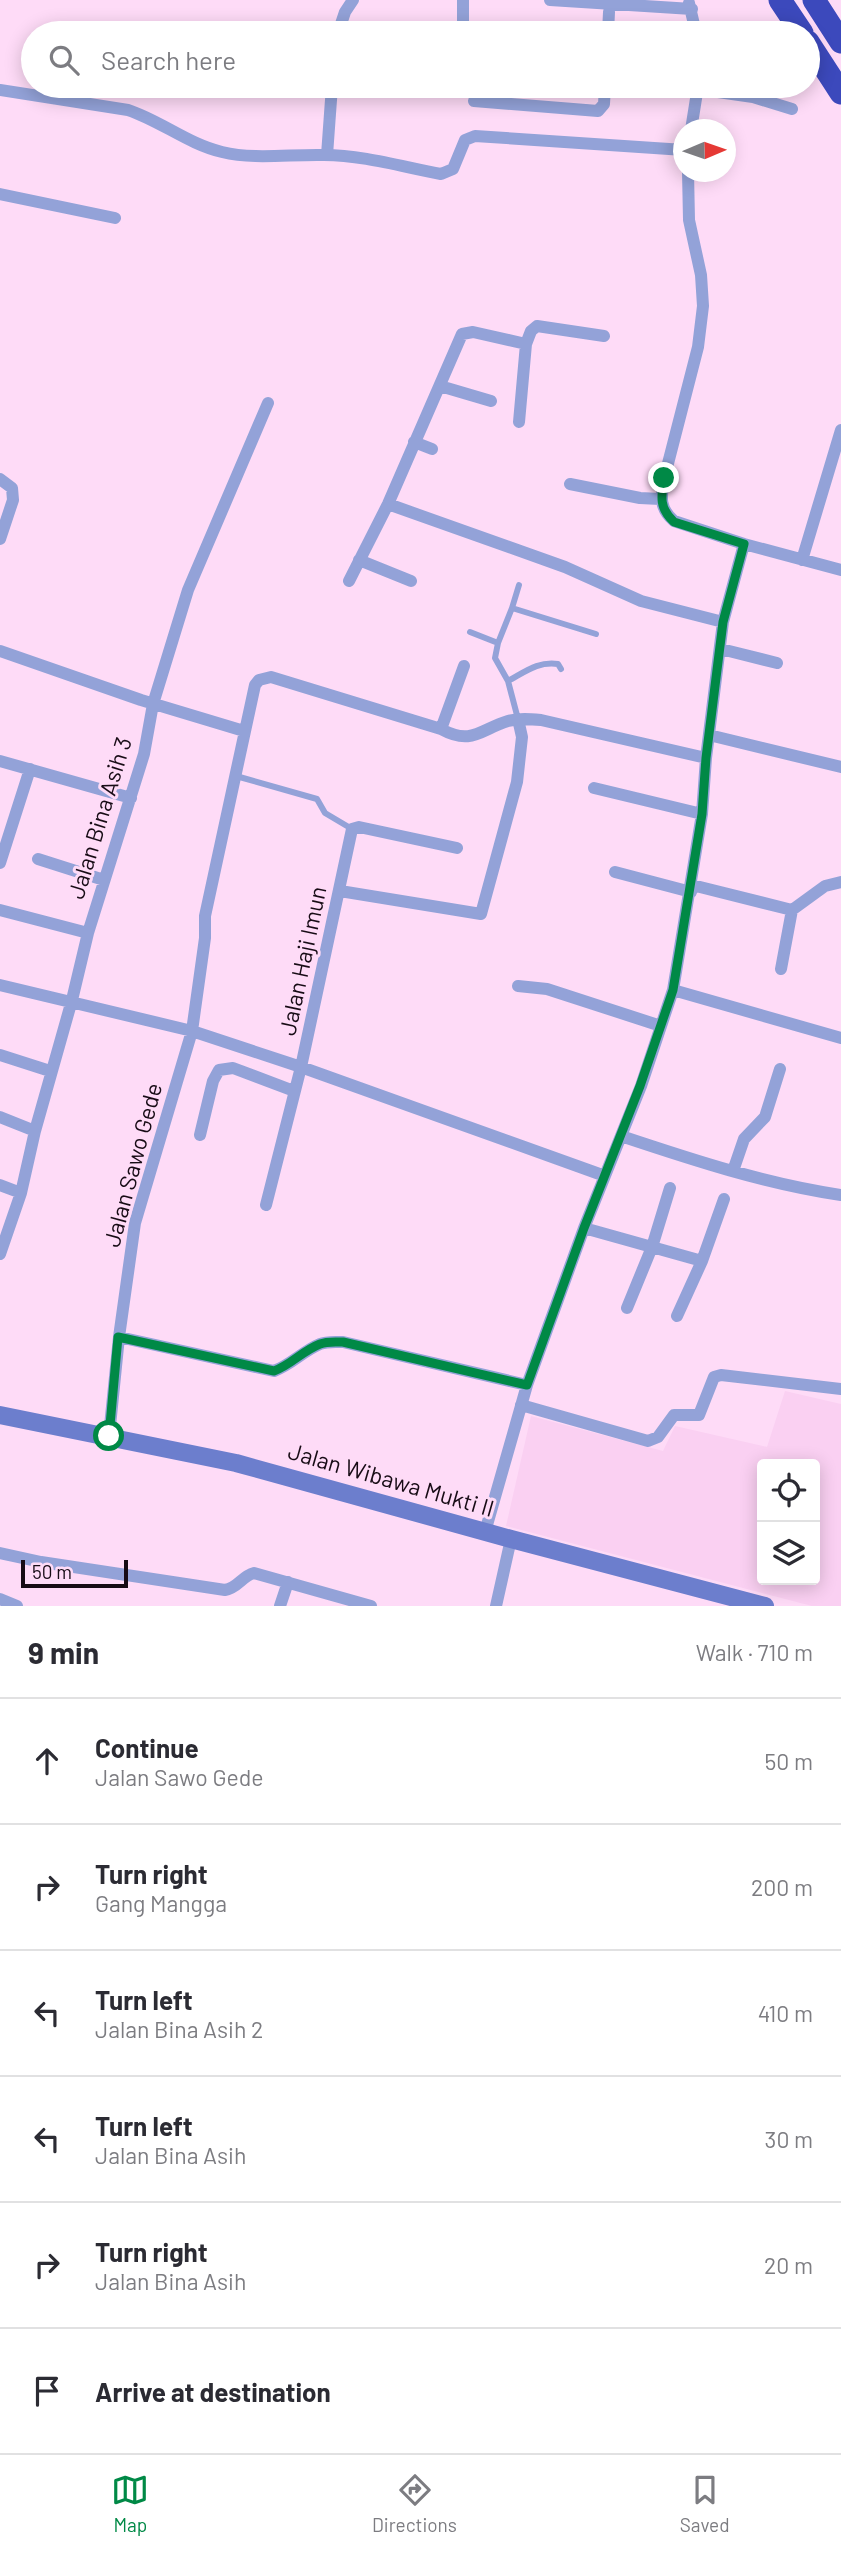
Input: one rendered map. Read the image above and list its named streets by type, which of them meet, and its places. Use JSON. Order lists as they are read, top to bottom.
{
  "streets": {
    "main road": ["Jalan Wibawa Mukti II"],
    "street": ["Jalan Bina Asih 3", "Jalan Haji Imun", "Jalan Sawo Gede"]
  },
  "crossings": [
    ["Jalan Sawo Gede", "Jalan Wibawa Mukti II"]
  ],
  "scale_bar": "50 m",
  "north": "right",
  "page": {
    "search": "Search here",
    "scale": "50 m",
    "heading": ["9 min", "Walk · 710 m"],
    "list": [
      ["Continue", "Jalan Sawo Gede", "50 m"],
      ["Turn right", "Gang Mangga", "200 m"],
      ["Turn left", "Jalan Bina Asih 2", "410 m"],
      ["Turn left", "Jalan Bina Asih", "30 m"],
      ["Turn right", "Jalan Bina Asih", "20 m"],
      "Arrive at destination"
    ],
    "nav": ["Map", "Directions", "Saved"]
  }
}
